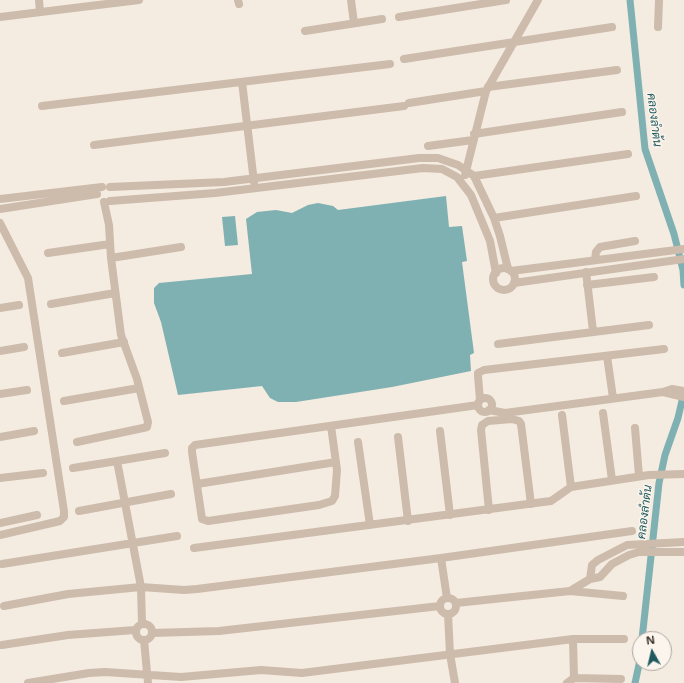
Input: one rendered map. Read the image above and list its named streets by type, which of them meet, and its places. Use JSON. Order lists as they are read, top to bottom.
{
  "water": ["คลองลำต้น"],
  "north": "top"
}
